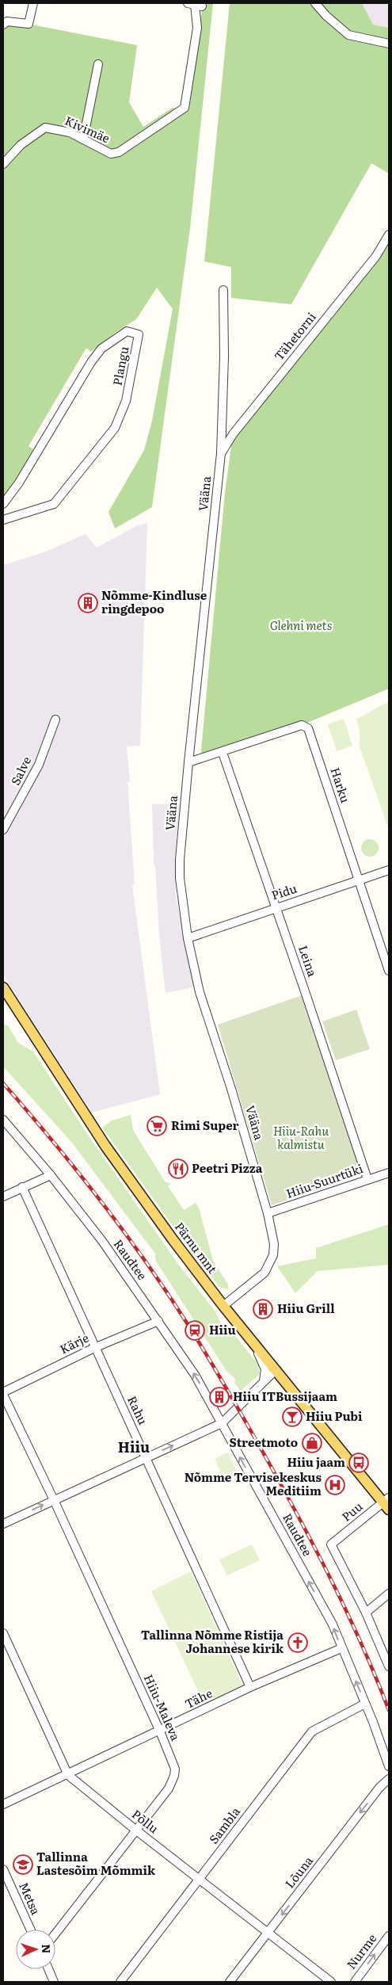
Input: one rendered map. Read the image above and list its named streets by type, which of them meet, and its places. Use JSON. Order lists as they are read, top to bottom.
{
  "streets": {
    "main road": ["Pärnu mnt"],
    "street": [
      "Kivimäe",
      "Tähetorni",
      "Plangu",
      "Vääna",
      "Salve",
      "Harku",
      "Pidu",
      "Leina",
      "Hiiu-Suurtüki",
      "Raudtee",
      "Kärje",
      "Rahu",
      "Puu",
      "Tähe",
      "Hiiu-Maleva",
      "Põllu",
      "Sambla",
      "Lõuna",
      "Metsa",
      "Nurme"
    ]
  },
  "crossings": [
    ["Tähetorni", "Vääna"],
    ["Vääna", "Harku"],
    ["Vääna", "Pidu"],
    ["Vääna", "Hiiu-Suurtüki"],
    ["Vääna", "Pärnu mnt"],
    ["Harku", "Pidu"],
    ["Harku", "Leina"],
    ["Pidu", "Leina"],
    ["Leina", "Hiiu-Suurtüki"],
    ["Pärnu mnt", "Puu"],
    ["Raudtee", "Kärje"],
    ["Raudtee", "Tähe"],
    ["Raudtee", "Sambla"],
    ["Kärje", "Rahu"],
    ["Kärje", "Hiiu-Maleva"],
    ["Rahu", "Tähe"],
    ["Tähe", "Hiiu-Maleva"],
    ["Tähe", "Põllu"],
    ["Hiiu-Maleva", "Põllu"],
    ["Põllu", "Sambla"],
    ["Põllu", "Lõuna"]
  ],
  "one_way": ["Raudtee", "Lõuna", "Nurme"],
  "districts": ["Hiiu"],
  "parks": ["Glehni mets", "Hiiu-Rahu kalmistu"],
  "places": {
    "building": ["Nõmme-Kindluse ringdepoo", "Hiiu Grill", "Hiiu ITBussijaam"],
    "supermarket": ["Rimi Super"],
    "restaurant": ["Peetri Pizza"],
    "station": ["Hiiu"],
    "bar": ["Hiiu Pubi"],
    "shop": ["Streetmoto"],
    "bus stop": ["Hiiu jaam"],
    "hospital": ["Nõmme Tervisekeskus Meditiim"],
    "church": ["Tallinna Nõmme Ristija Johannese kirik"],
    "school or university": ["Tallinna Lastesõim Mõmmik"]
  },
  "north": "right"
}
